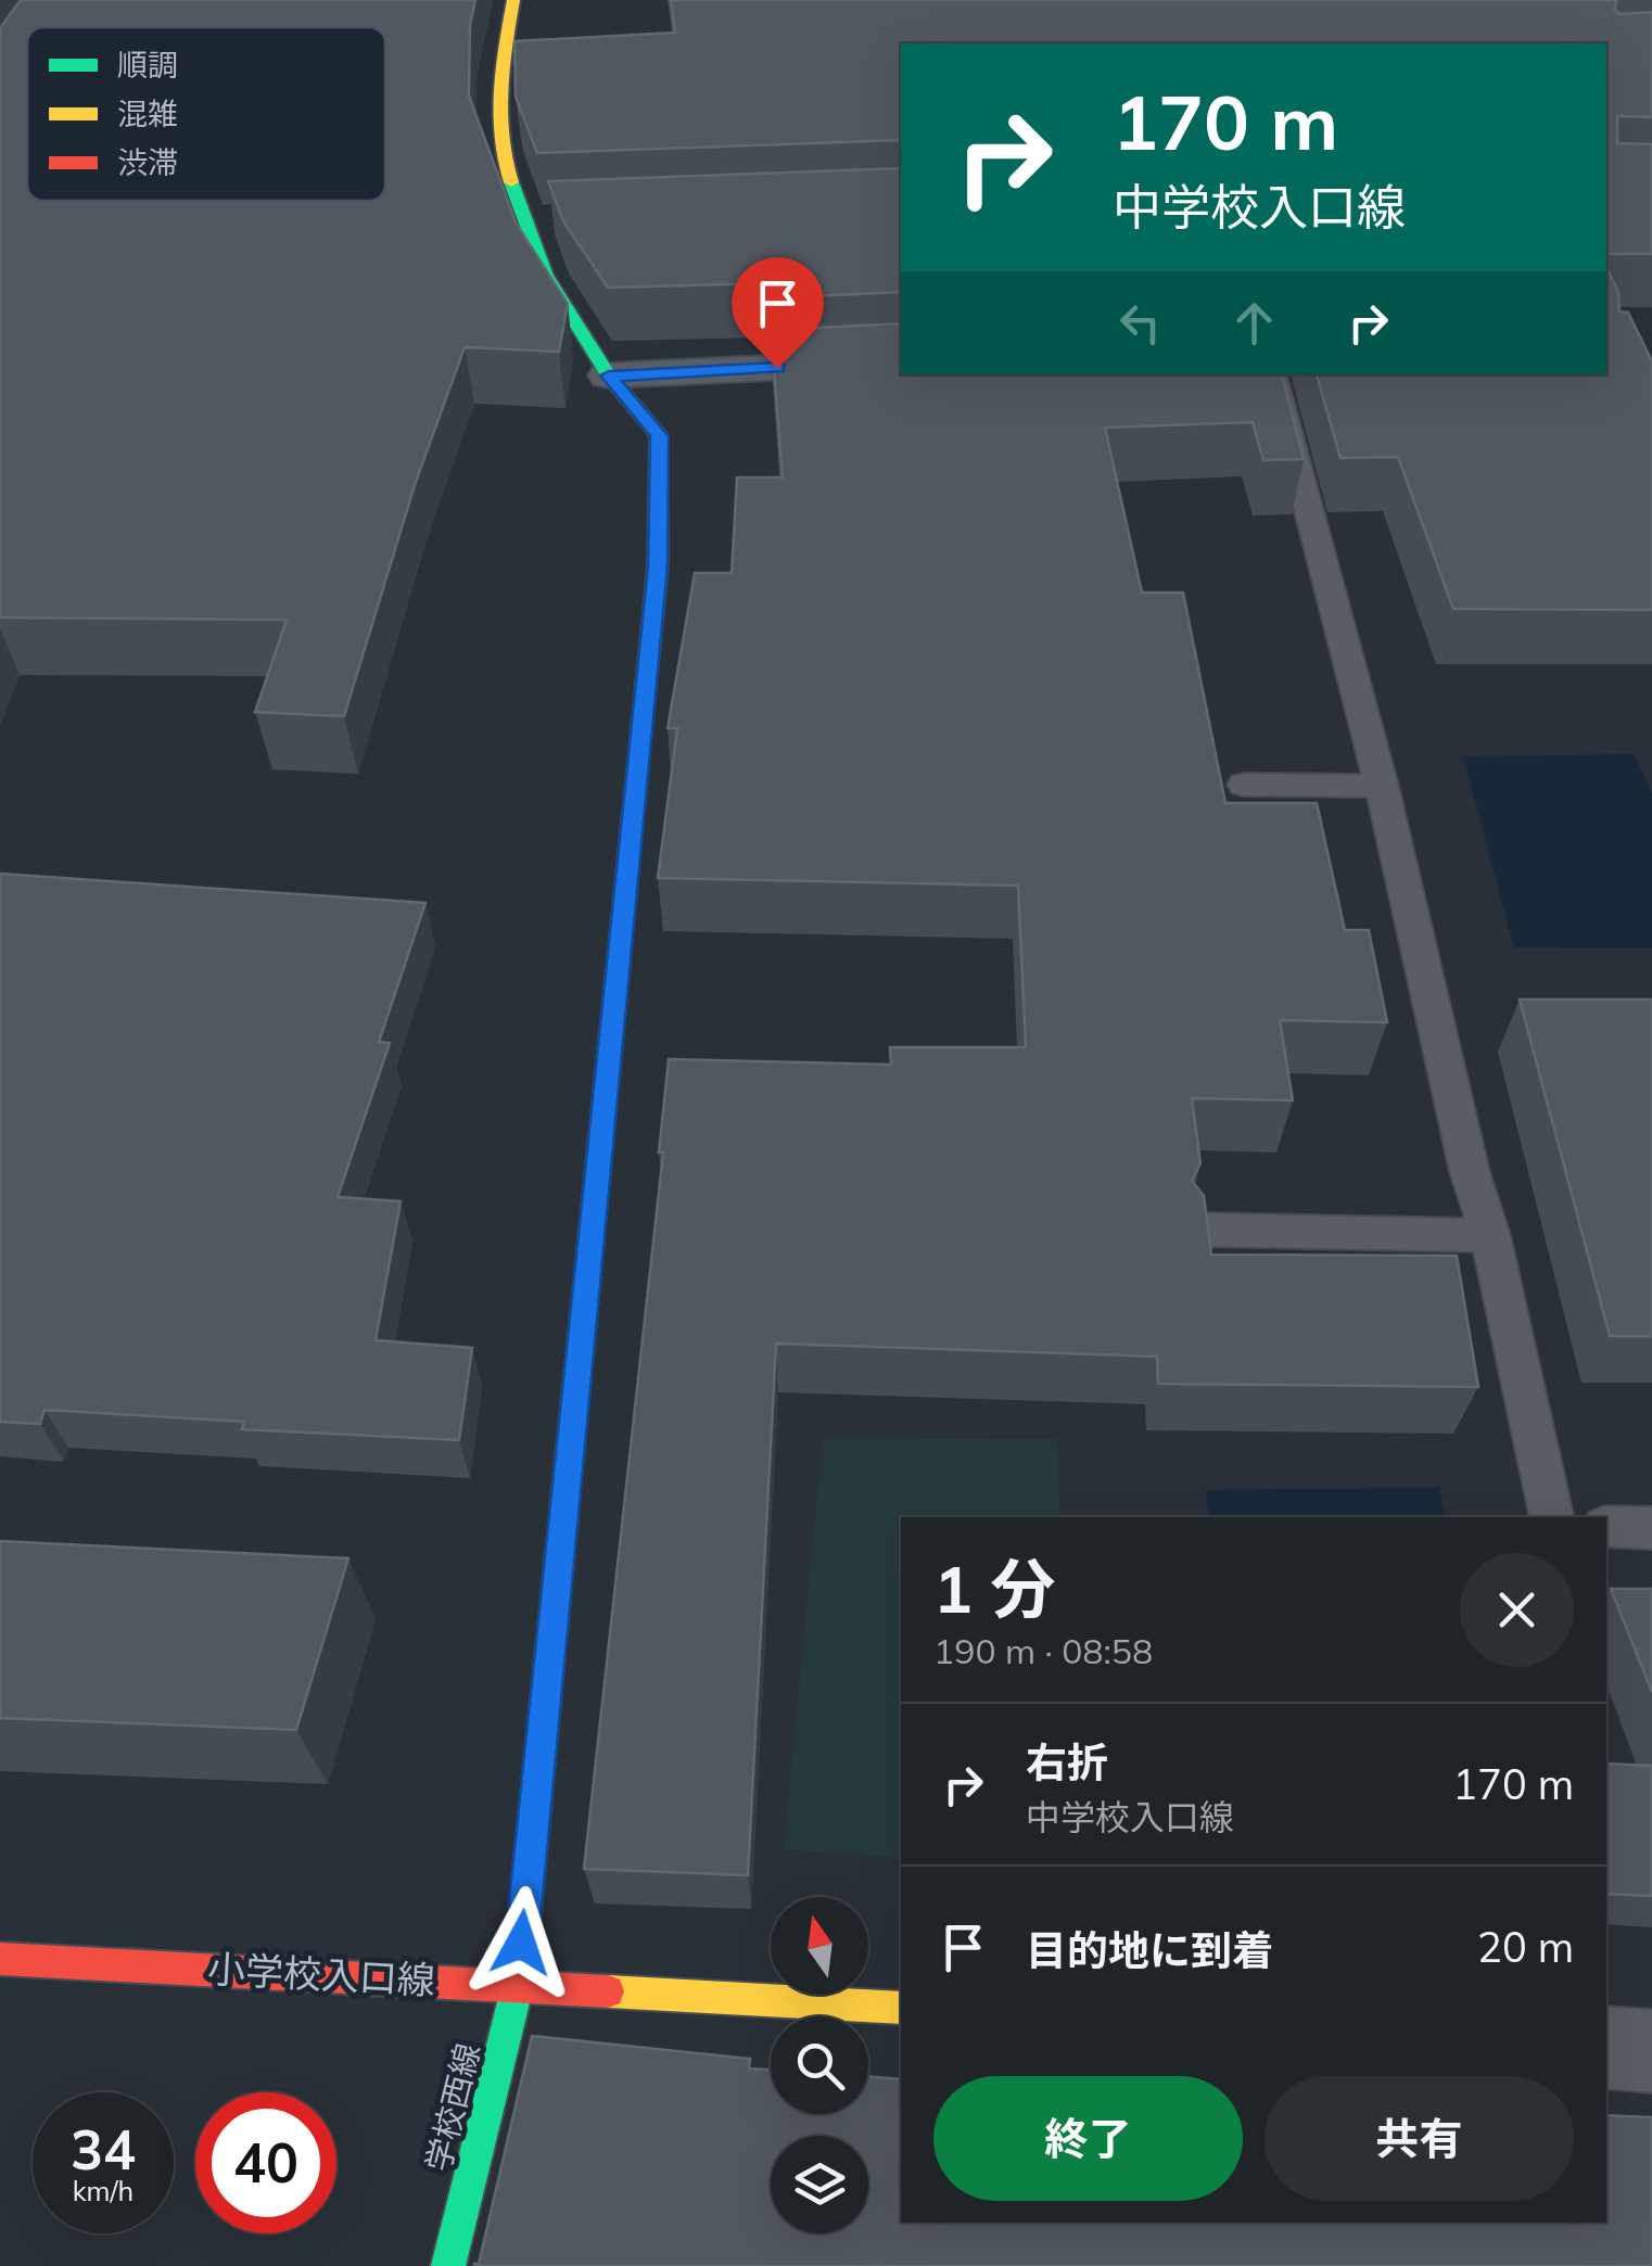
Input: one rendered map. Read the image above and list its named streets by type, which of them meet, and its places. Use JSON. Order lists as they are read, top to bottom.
{
  "streets": {
    "street": ["小学校入口線", "学校西線"]
  },
  "crossings": [
    ["小学校入口線", "学校西線"]
  ],
  "legend": ["順調", "混雑", "渋滞"],
  "north": "top",
  "page": {
    "turn": ["170 m", "中学校入口線"],
    "heading": ["1 分", "190 m · 08:58"],
    "list": [
      {
        "name": "右折",
        "note": "中学校入口線",
        "value": "170 m"
      },
      {
        "name": "目的地に到着",
        "value": "20 m"
      }
    ],
    "buttons": ["終了", "共有"],
    "speed": "34 km/h",
    "limit": "40"
  }
}
